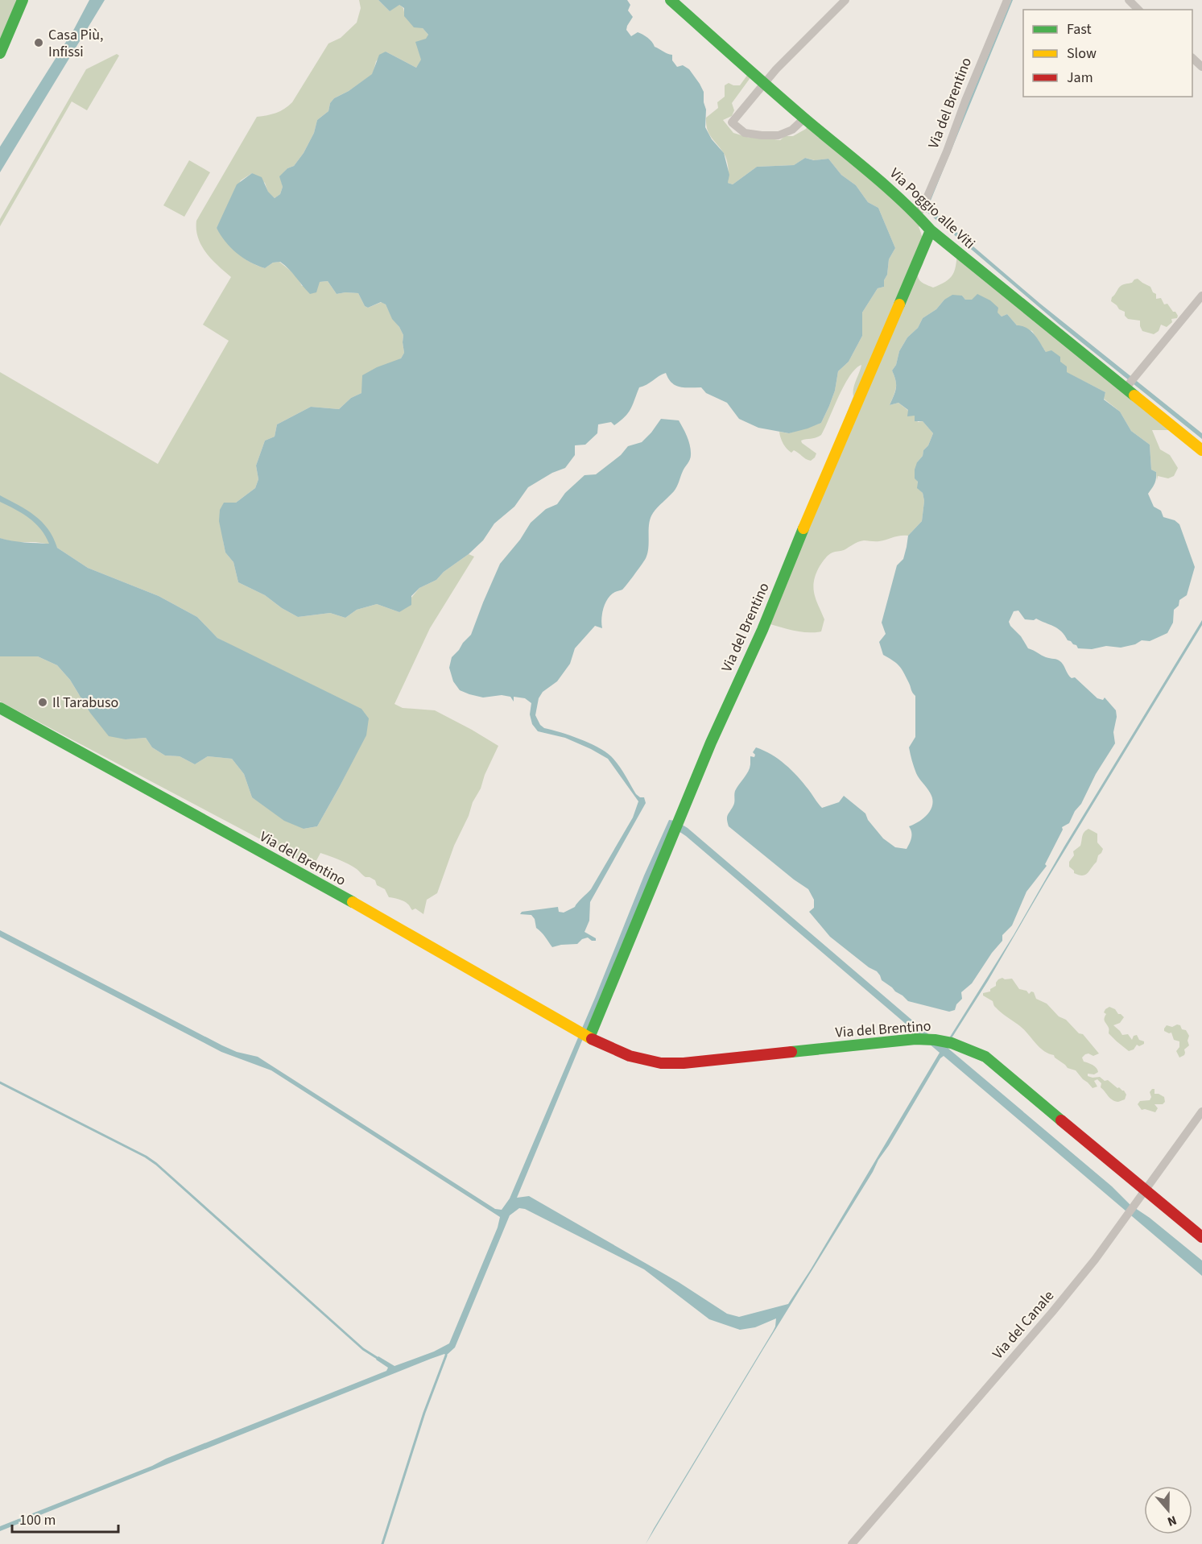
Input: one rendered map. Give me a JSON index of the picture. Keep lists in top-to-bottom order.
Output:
{
  "streets": {
    "street": ["Via del Brentino", "Via Poggio alle Viti", "Via del Canale"]
  },
  "crossings": [
    ["Via del Brentino", "Via Poggio alle Viti"],
    ["Via del Brentino", "Via del Canale"]
  ],
  "places": ["Casa Più, Infissi", "Il Tarabuso"],
  "legend": ["Fast", "Slow", "Jam"],
  "scale_bar": "100 m",
  "north": "bottom"
}
